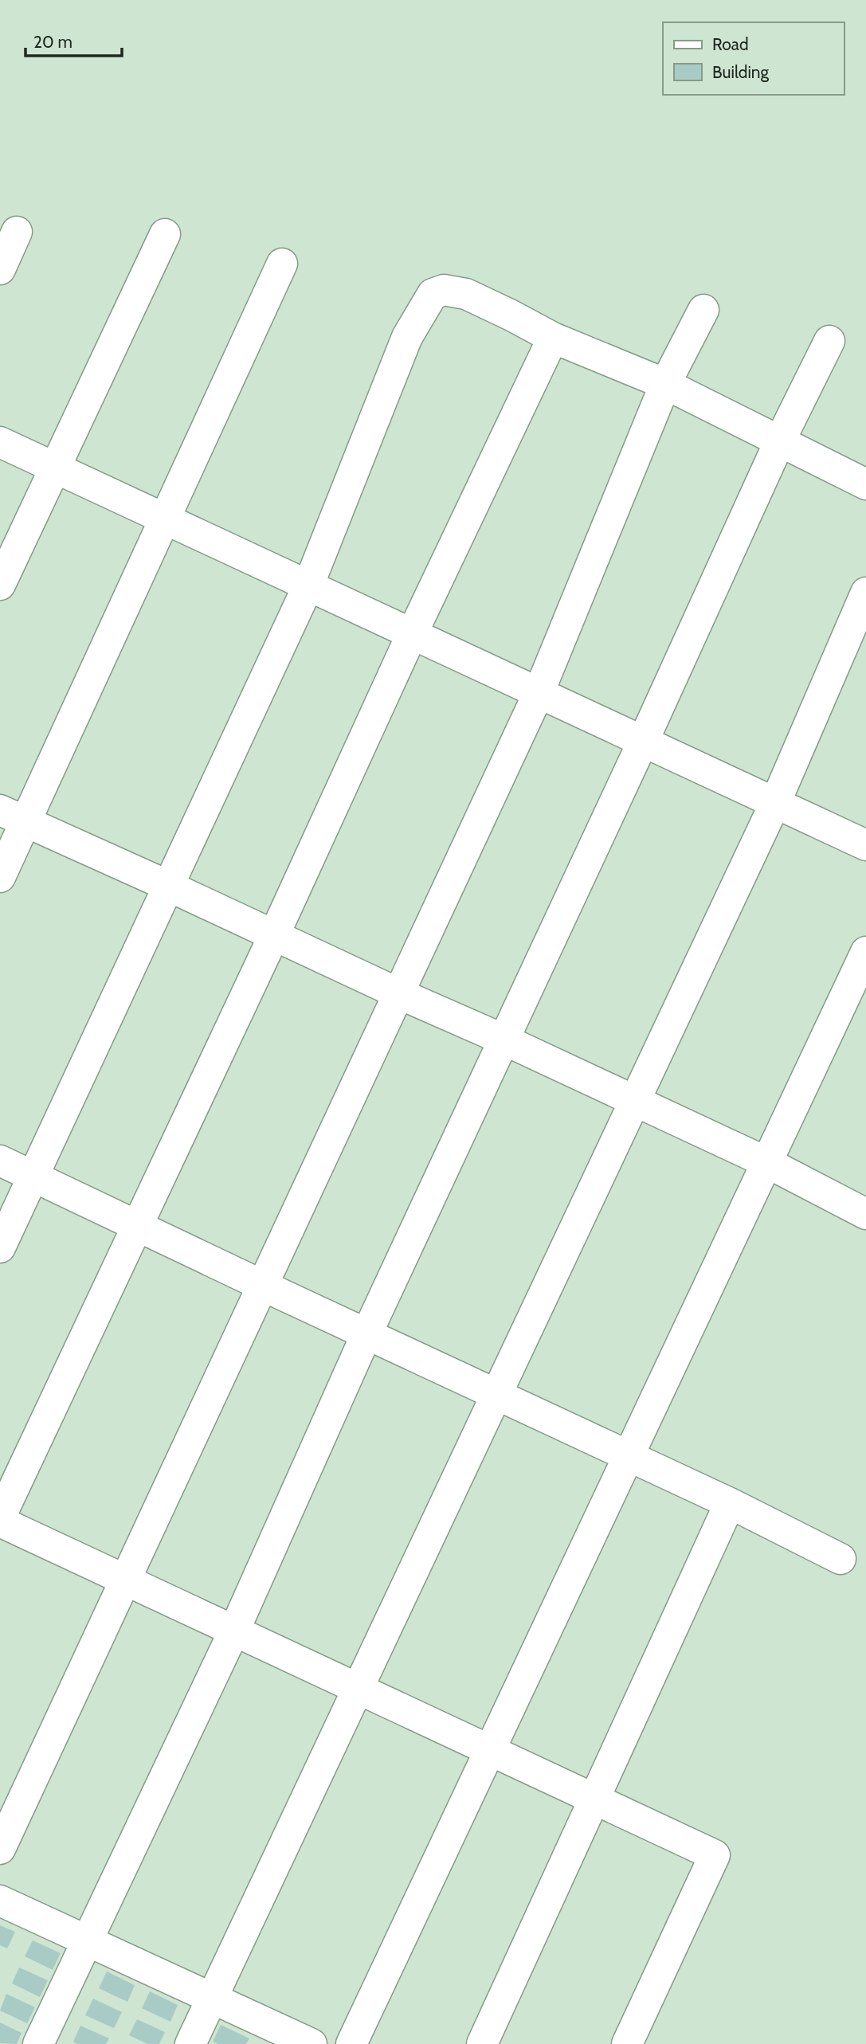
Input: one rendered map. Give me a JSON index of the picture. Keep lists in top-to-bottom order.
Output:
{
  "legend": ["Road", "Building"],
  "scale_bar": "20 m"
}
